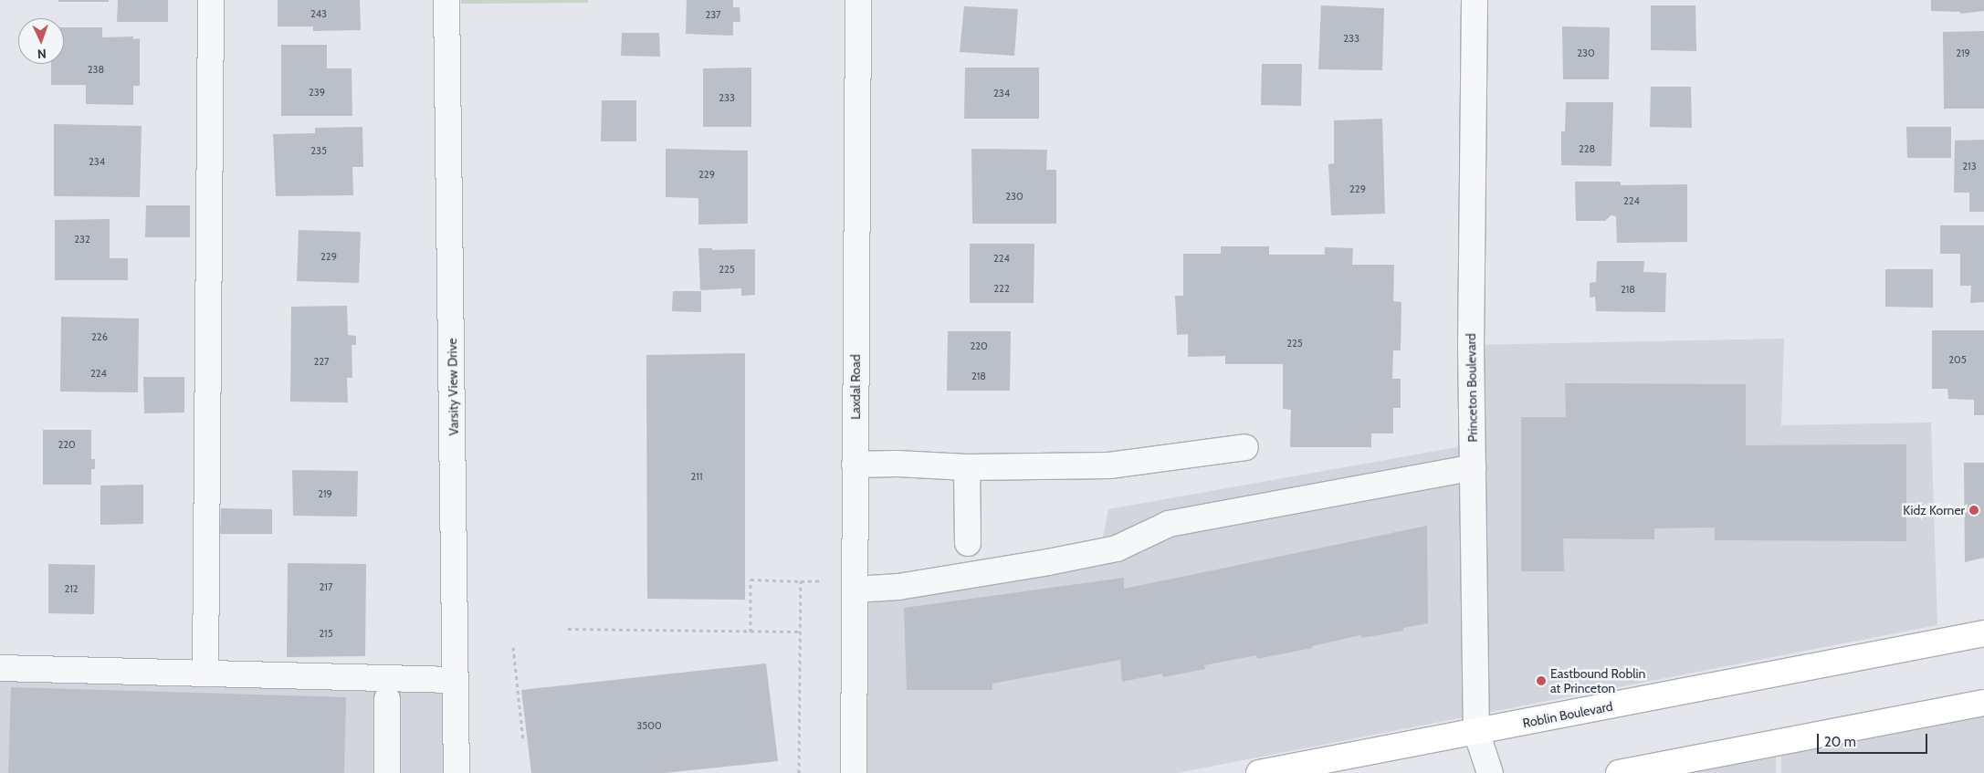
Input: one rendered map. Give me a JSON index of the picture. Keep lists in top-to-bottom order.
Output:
{
  "streets": {
    "main road": ["Roblin Boulevard"],
    "street": ["Varsity View Drive", "Laxdal Road", "Princeton Boulevard"]
  },
  "crossings": [
    ["Princeton Boulevard", "Roblin Boulevard"]
  ],
  "places": ["Kidz Korner", "Eastbound Roblin at Princeton"],
  "house_numbers": [
    "243",
    "237",
    "233",
    "230",
    "219",
    "238",
    "239",
    "234",
    "233",
    "228",
    "235",
    "234",
    "213",
    "229",
    "229",
    "230",
    "224",
    "232",
    "229",
    "224",
    "225",
    "222",
    "218",
    "226",
    "225",
    "220",
    "205",
    "227",
    "224",
    "218",
    "220",
    "211",
    "219",
    "217",
    "212",
    "215",
    "3500"
  ],
  "scale_bar": "20 m",
  "north": "bottom"
}
